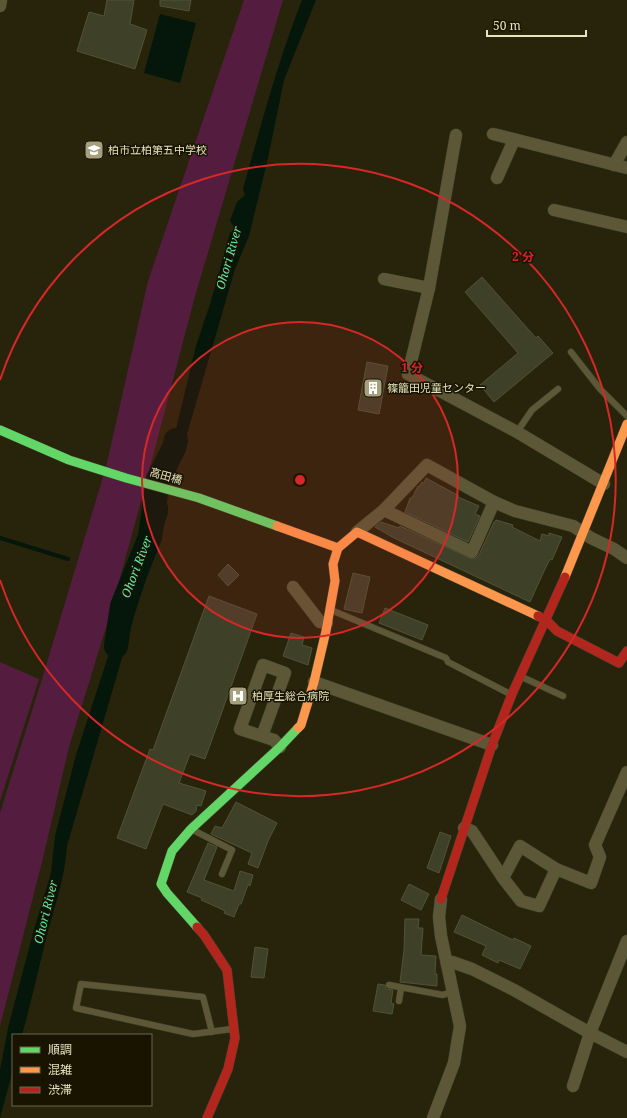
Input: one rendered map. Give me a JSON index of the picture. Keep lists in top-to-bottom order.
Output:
{
  "streets": {
    "street": ["高田橋"]
  },
  "water": ["Ohori River"],
  "places": {
    "school or university": ["柏市立柏第五中学校"],
    "building": ["篠籠田児童センター"],
    "hospital": ["柏厚生総合病院"]
  },
  "legend": ["順調", "混雑", "渋滞"],
  "scale_bar": "50 m",
  "rings": ["2 分", "1 分"]
}
